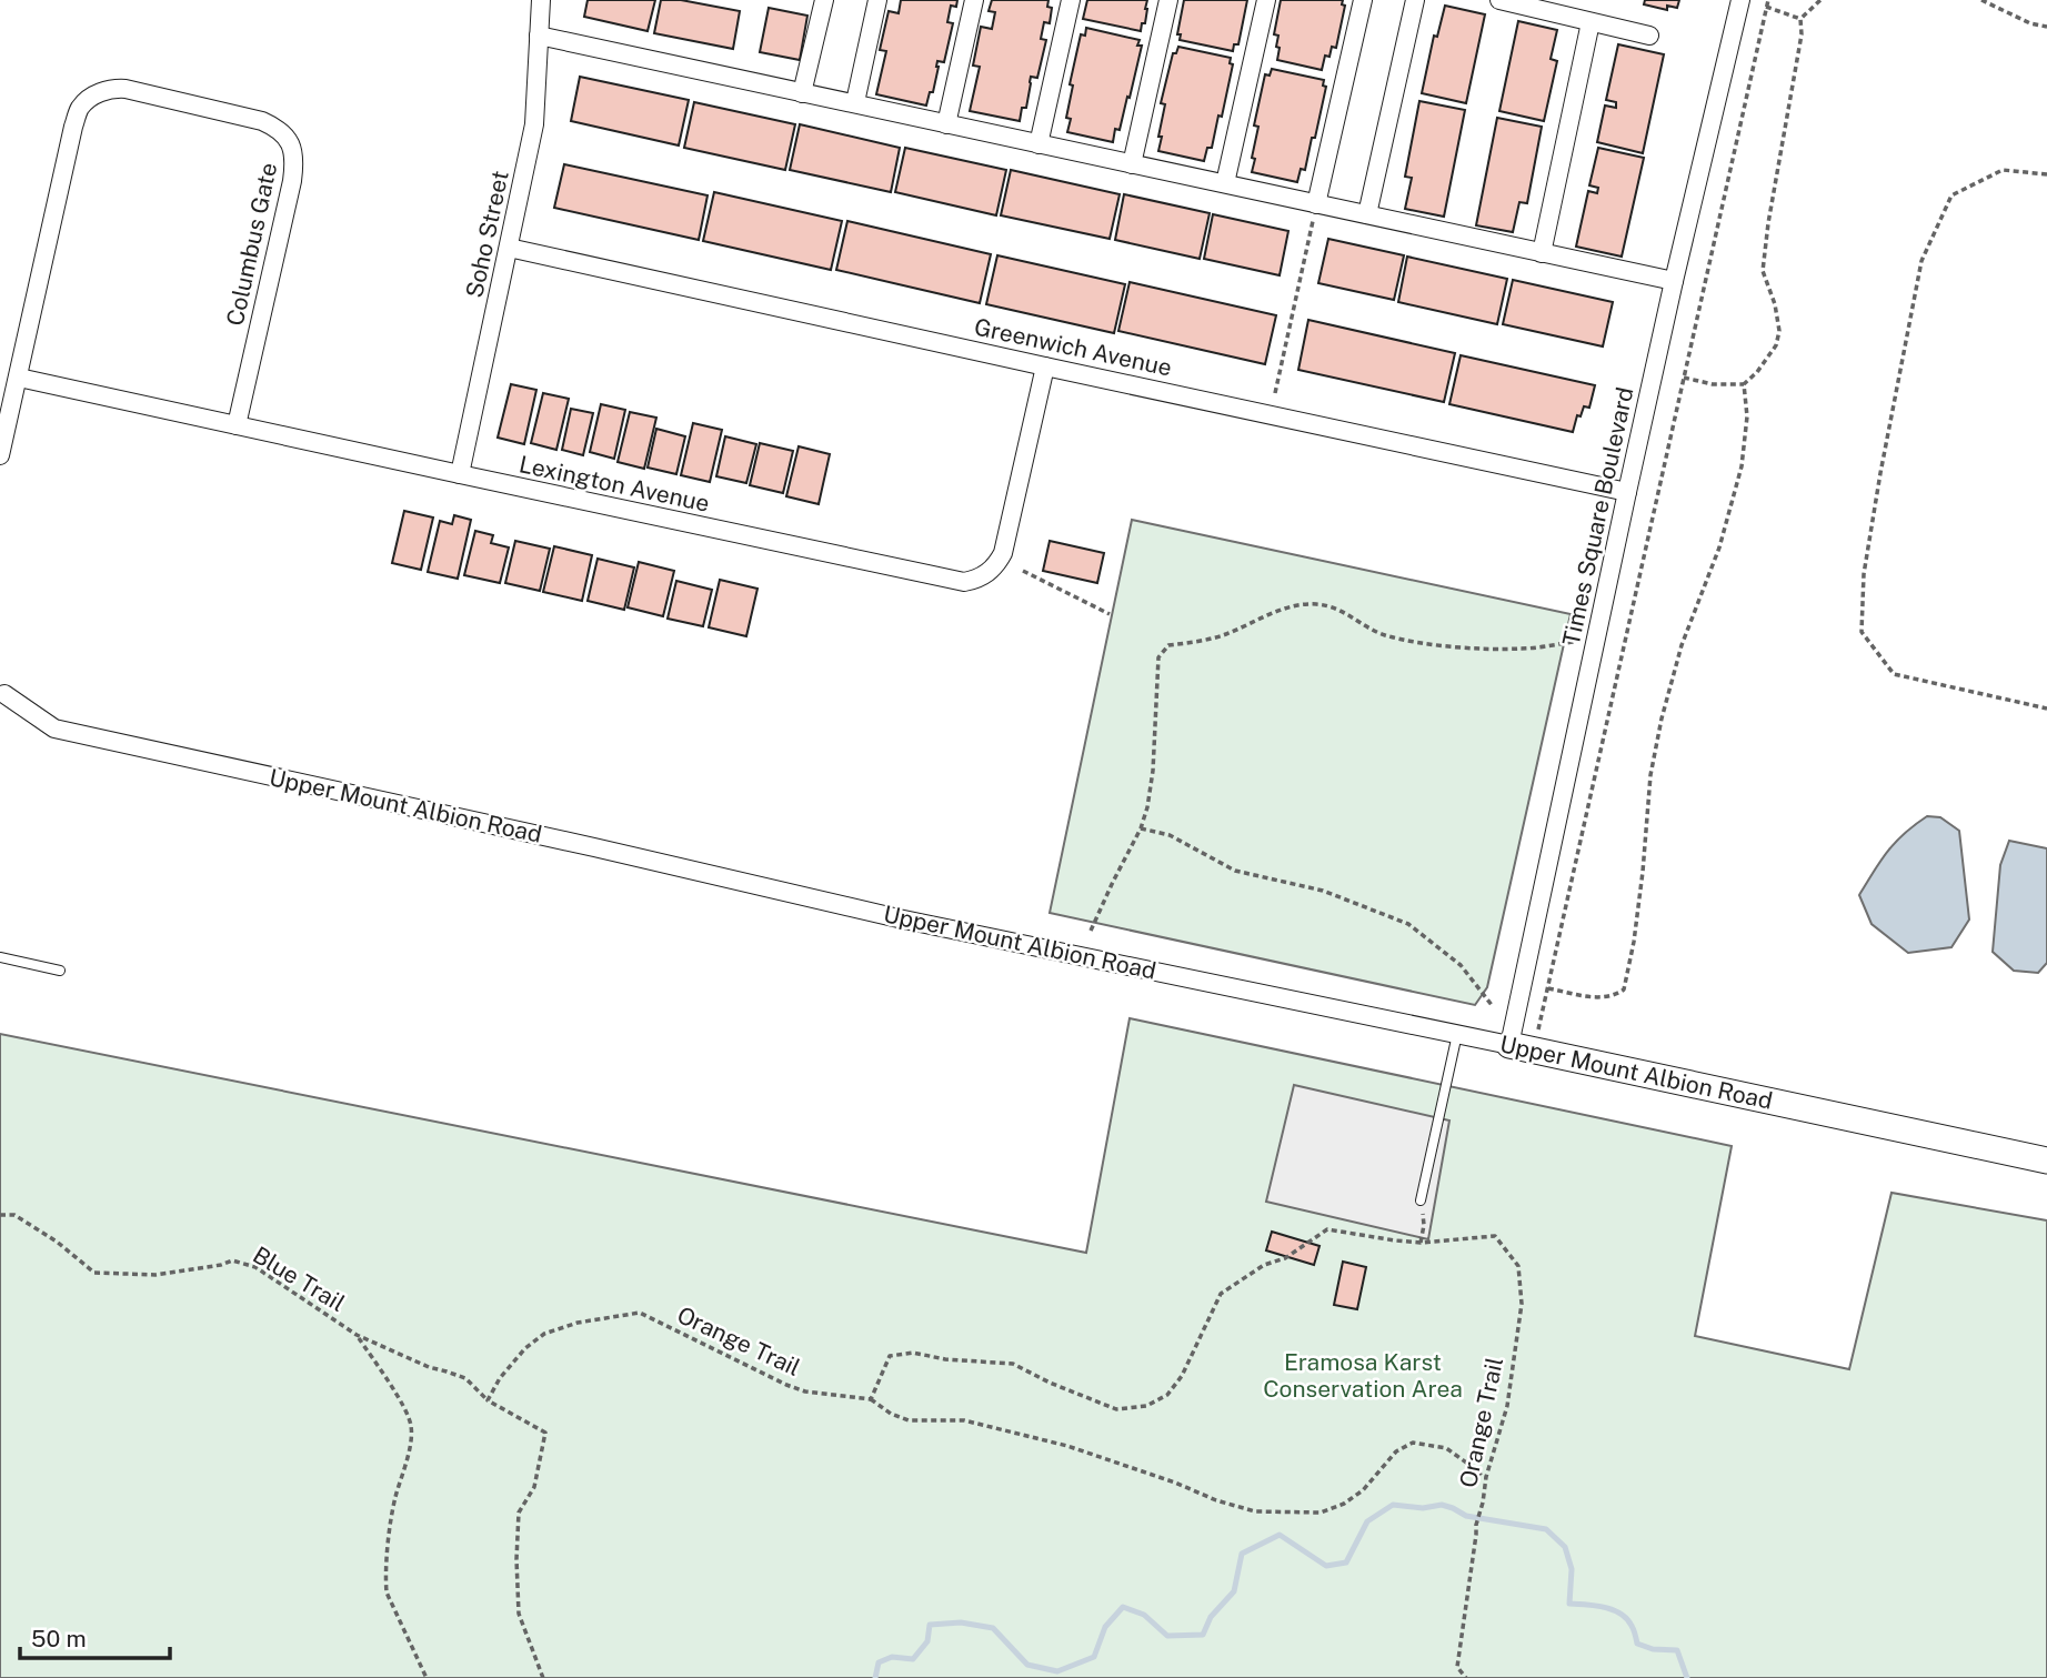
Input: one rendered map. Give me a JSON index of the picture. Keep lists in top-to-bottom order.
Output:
{
  "streets": {
    "street": [
      "Soho Street",
      "Columbus Gate",
      "Greenwich Avenue",
      "Lexington Avenue",
      "Times Square Boulevard",
      "Upper Mount Albion Road"
    ],
    "path": ["Blue Trail", "Orange Trail"]
  },
  "crossings": [
    ["Soho Street", "Greenwich Avenue"],
    ["Soho Street", "Lexington Avenue"],
    ["Columbus Gate", "Lexington Avenue"],
    ["Greenwich Avenue", "Lexington Avenue"],
    ["Greenwich Avenue", "Times Square Boulevard"],
    ["Times Square Boulevard", "Upper Mount Albion Road"],
    ["Blue Trail", "Orange Trail"]
  ],
  "parks": ["Eramosa Karst Conservation Area"],
  "scale_bar": "50 m"
}
